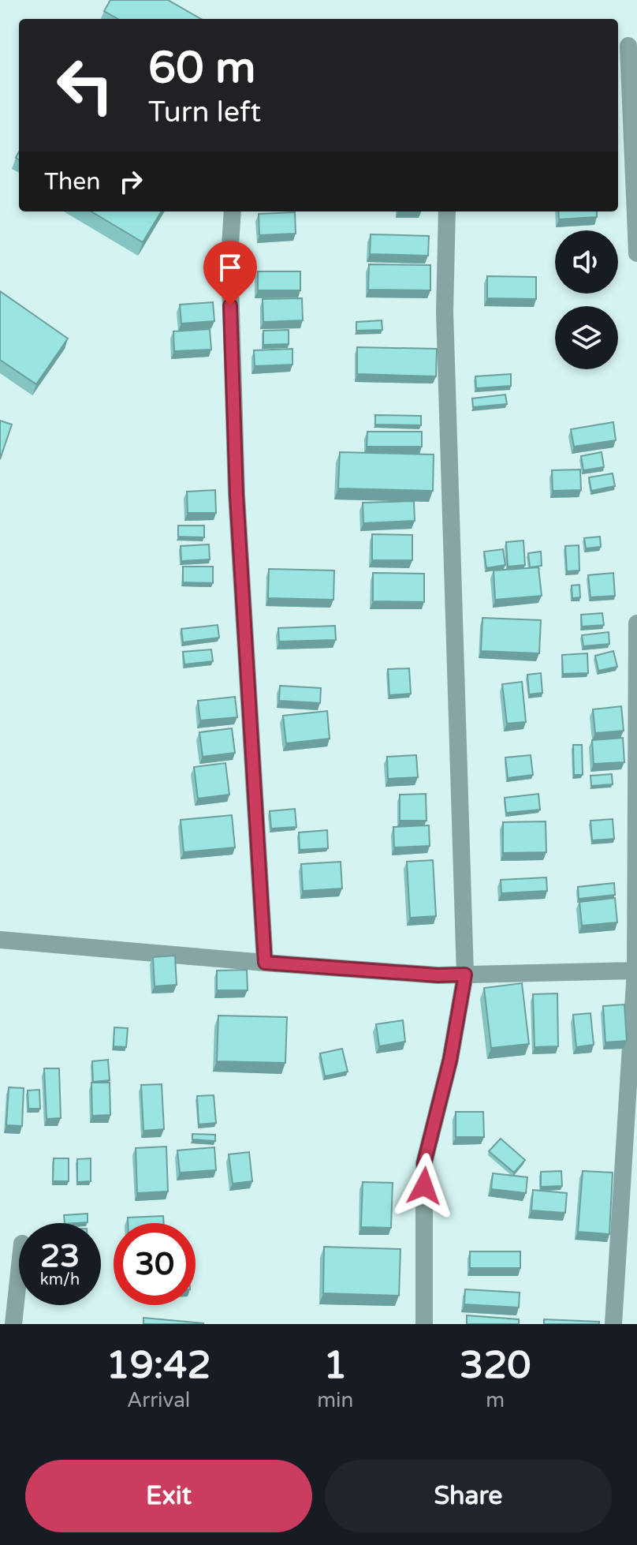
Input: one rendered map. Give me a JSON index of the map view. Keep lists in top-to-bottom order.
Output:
{
  "page": {
    "turn": ["60 m", "Turn left"],
    "then": "Then",
    "speed": "23 km/h",
    "limit": "30",
    "eta": [
      "19:42",
      "Arrival",
      "1",
      "min",
      "320",
      "m"
    ],
    "buttons": ["Exit", "Share"]
  }
}
